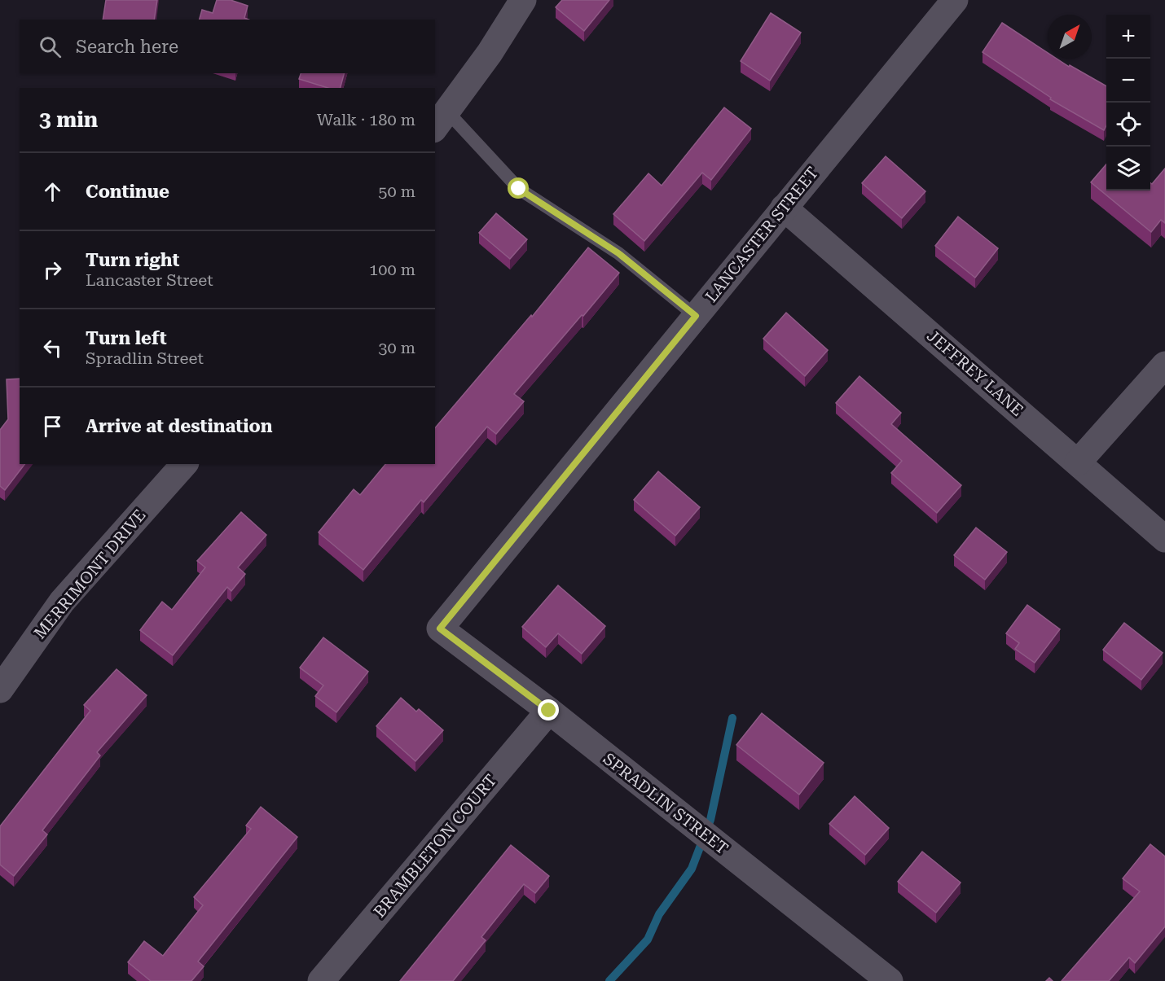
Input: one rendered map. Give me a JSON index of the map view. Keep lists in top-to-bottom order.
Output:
{
  "streets": {
    "street": [
      "LANCASTER STREET",
      "JEFFREY LANE",
      "MERRIMONT DRIVE",
      "SPRADLIN STREET",
      "BRAMBLETON COURT"
    ]
  },
  "crossings": [
    ["LANCASTER STREET", "JEFFREY LANE"],
    ["LANCASTER STREET", "SPRADLIN STREET"],
    ["SPRADLIN STREET", "BRAMBLETON COURT"]
  ],
  "north": "top right",
  "page": {
    "map_buttons": ["+", "−"],
    "search": "Search here",
    "heading": ["3 min", "Walk · 180 m"],
    "list": [
      ["Continue", "50 m"],
      ["Turn right", "Lancaster Street", "100 m"],
      ["Turn left", "Spradlin Street", "30 m"],
      "Arrive at destination"
    ]
  }
}
